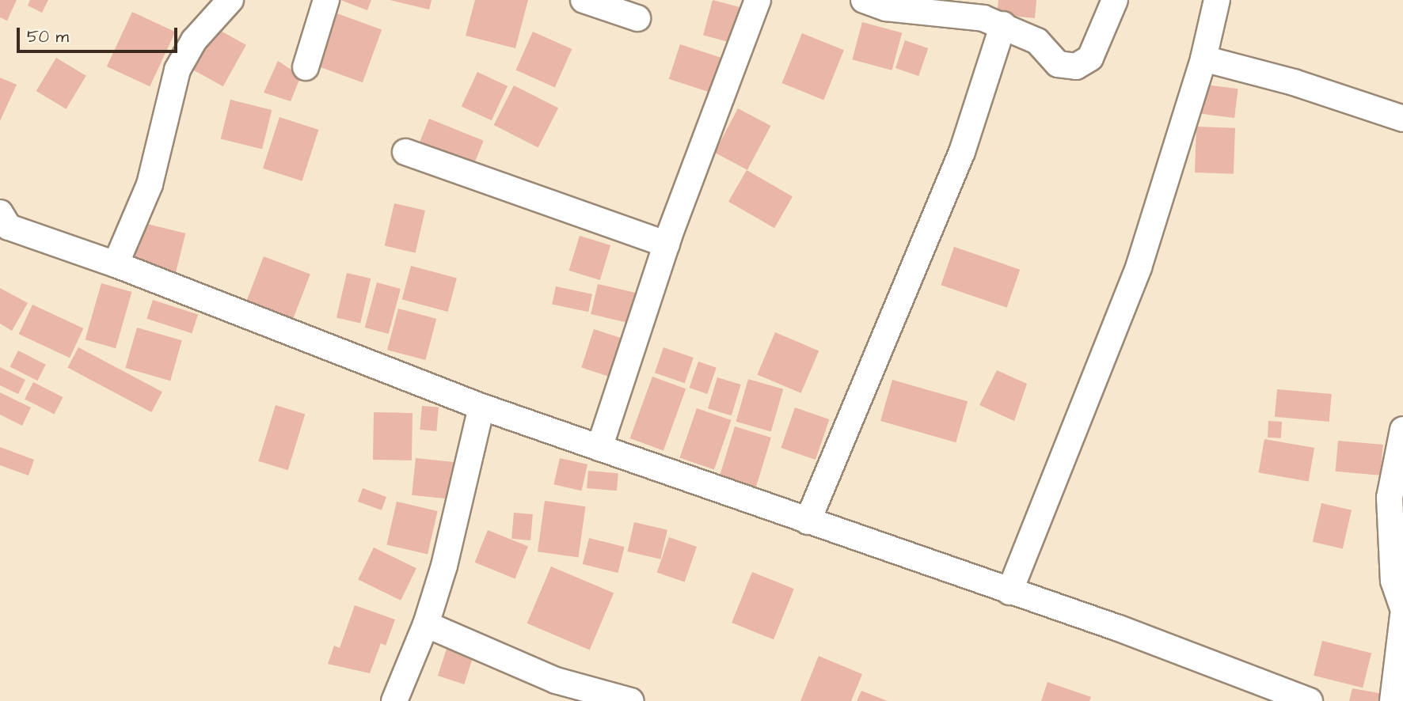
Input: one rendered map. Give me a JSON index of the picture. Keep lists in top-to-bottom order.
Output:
{
  "scale_bar": "50 m"
}
